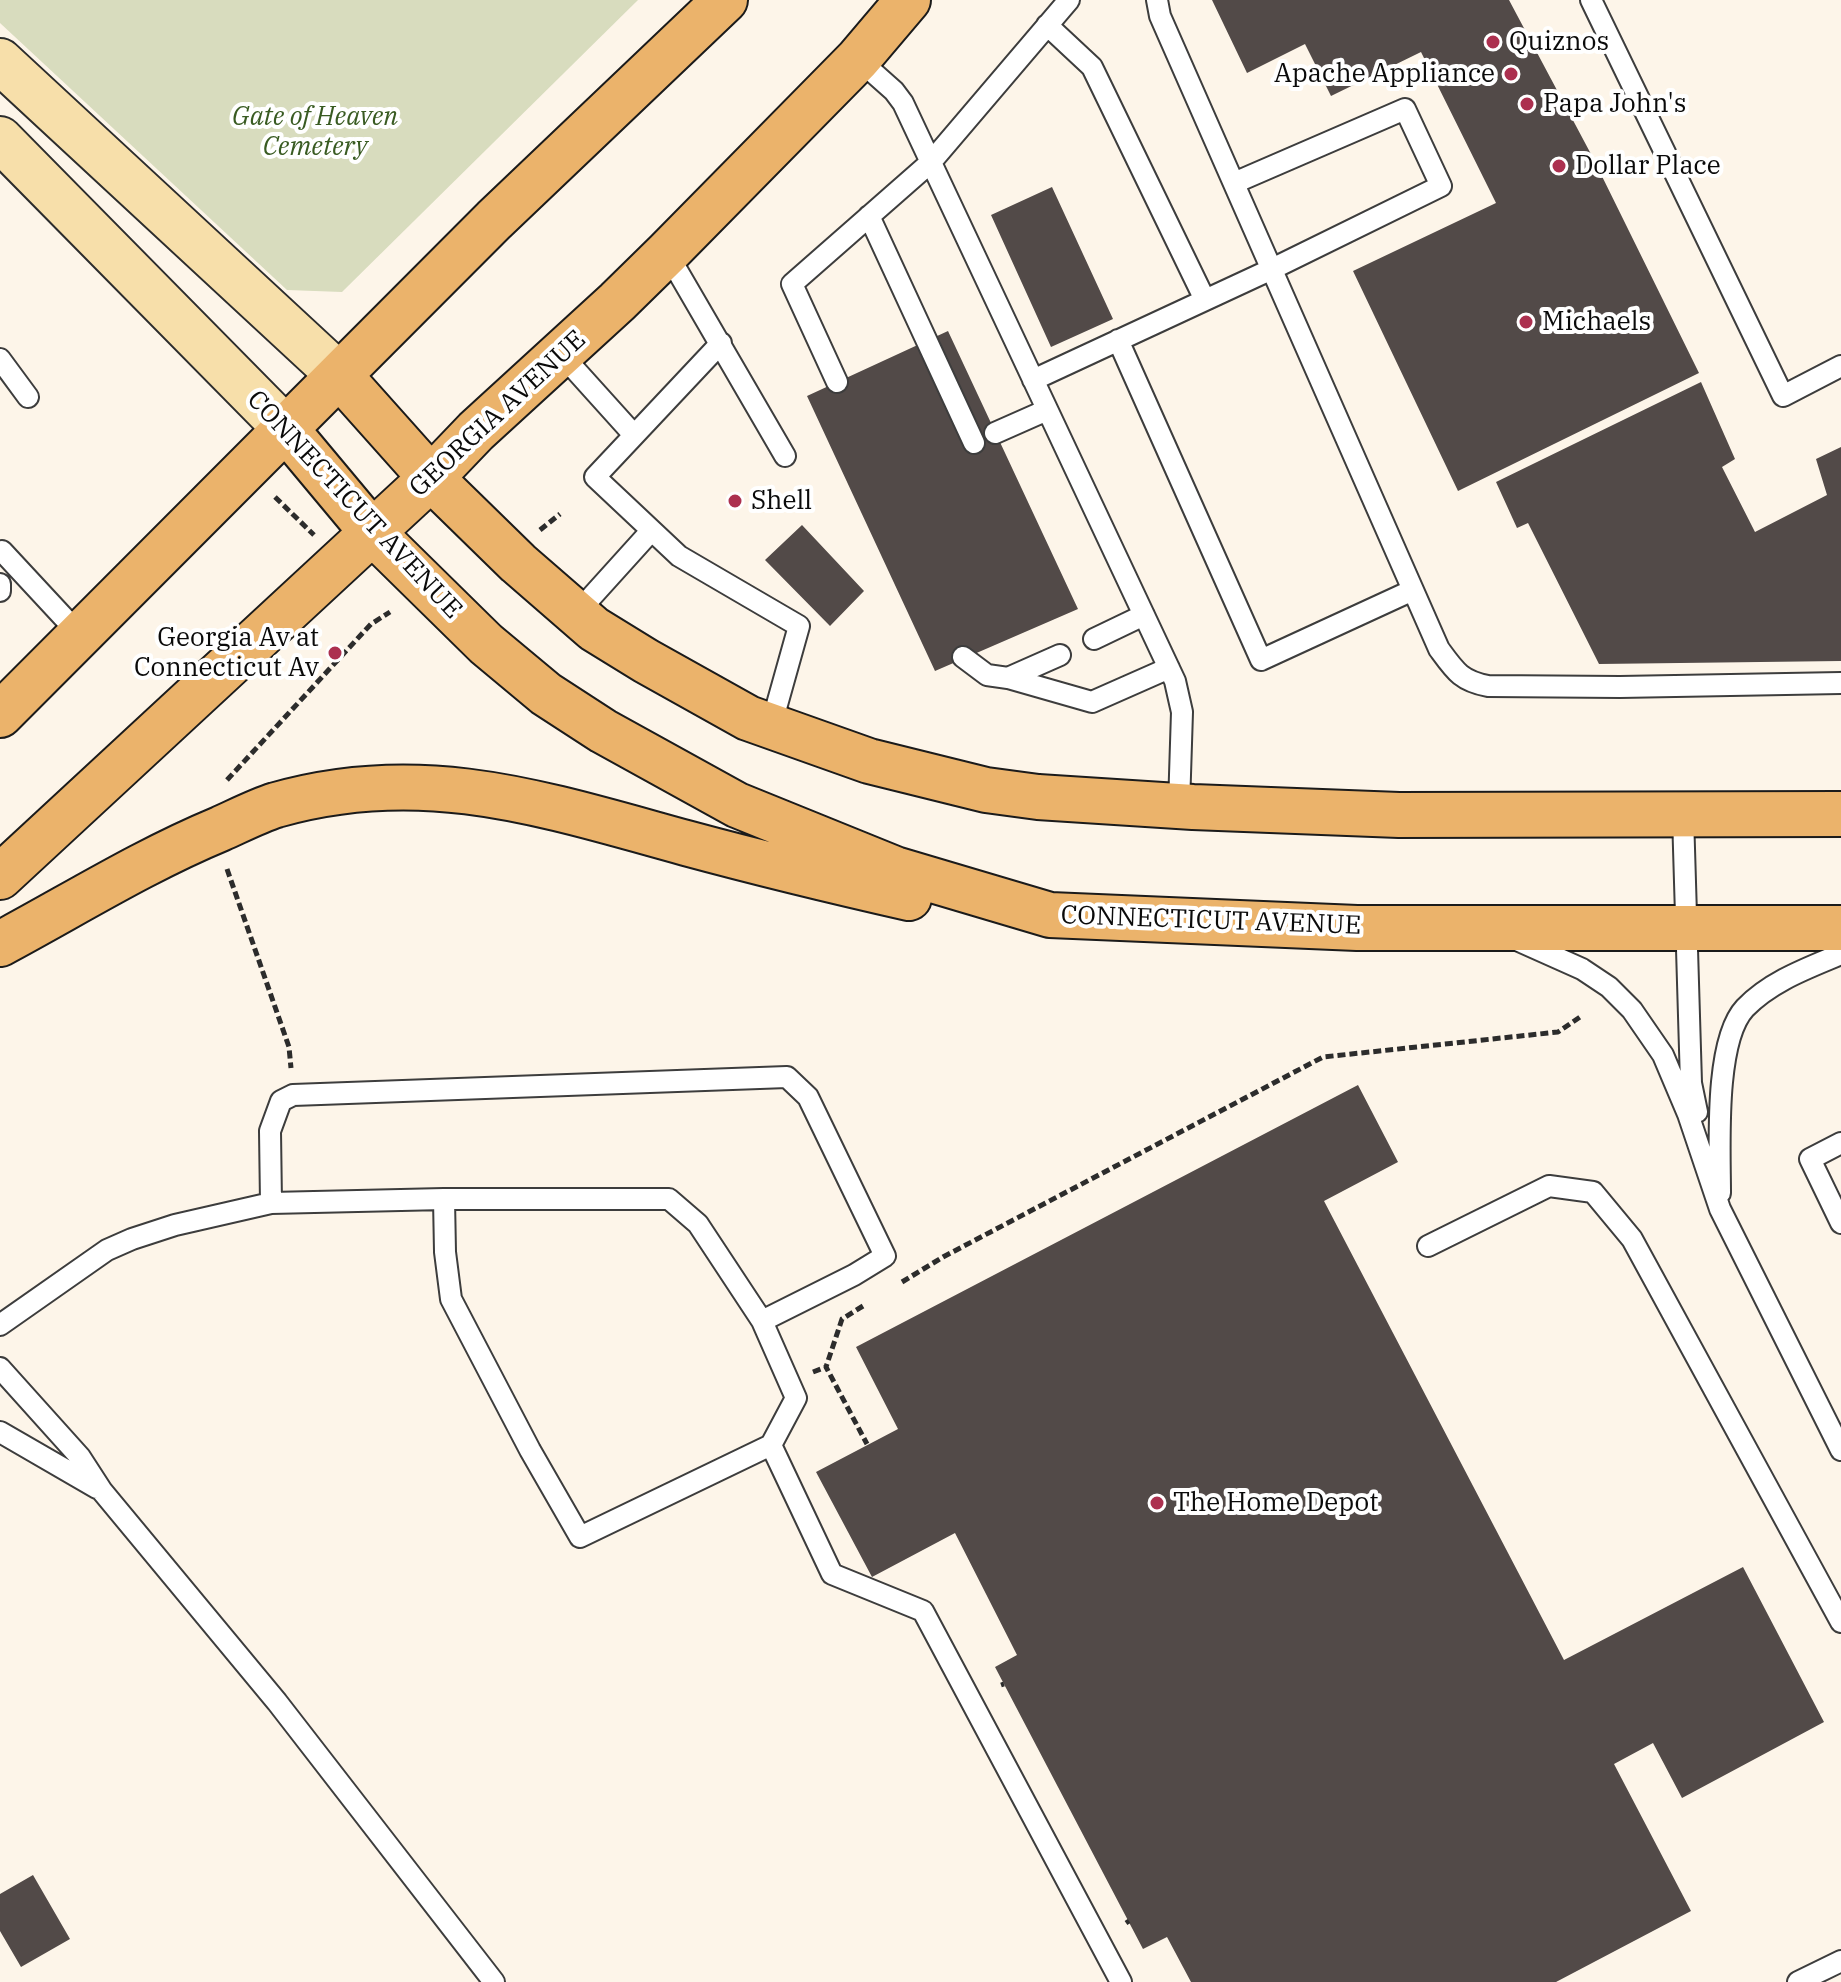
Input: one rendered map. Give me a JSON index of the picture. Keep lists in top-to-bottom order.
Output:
{
  "streets": {
    "main road": ["GEORGIA AVENUE", "CONNECTICUT AVENUE"]
  },
  "crossings": [
    ["GEORGIA AVENUE", "CONNECTICUT AVENUE"]
  ],
  "parks": ["Gate of Heaven Cemetery"],
  "places": [
    "Quiznos",
    "Apache Appliance",
    "Papa John's",
    "Dollar Place",
    "Michaels",
    "Shell",
    "Georgia Av at Connecticut Av",
    "The Home Depot"
  ]
}
